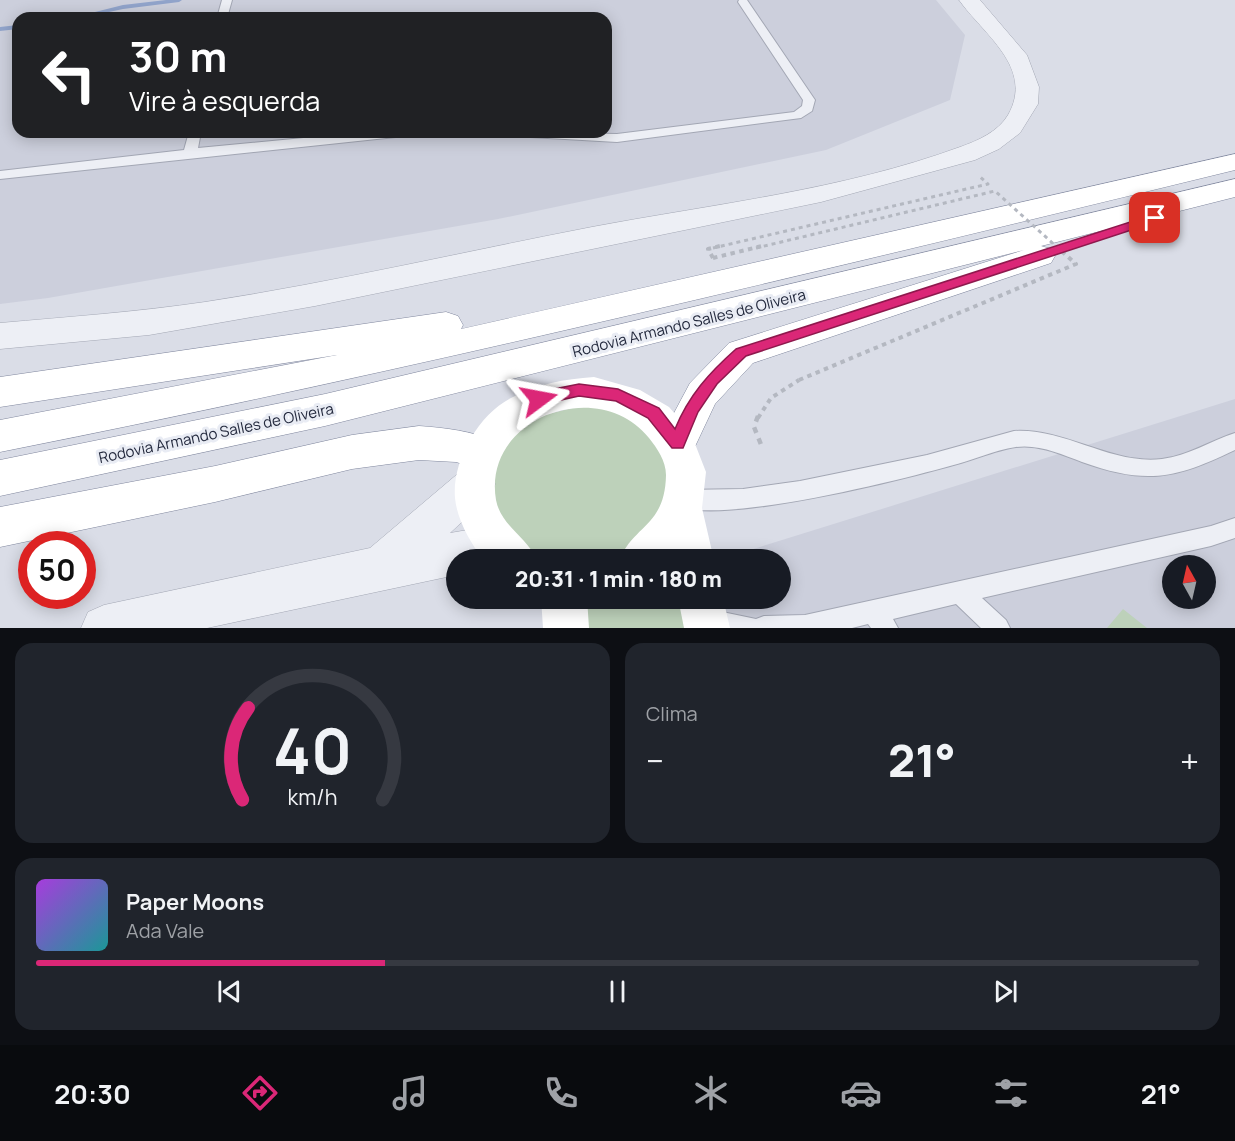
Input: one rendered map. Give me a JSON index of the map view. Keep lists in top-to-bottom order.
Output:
{
  "streets": {
    "main road": ["Rodovia Armando Salles de Oliveira"]
  },
  "north": "top",
  "page": {
    "turn": ["30 m", "Vire à esquerda"],
    "limit": "50",
    "trip": "20:31 · 1 min · 180 m",
    "tile": "Clima",
    "heat": ["−", "21°", "+"],
    "song": ["Paper Moons", "Ada Vale"],
    "tabs": ["20:30", "21°"],
    "gauge": ["40", "km/h"]
  }
}
